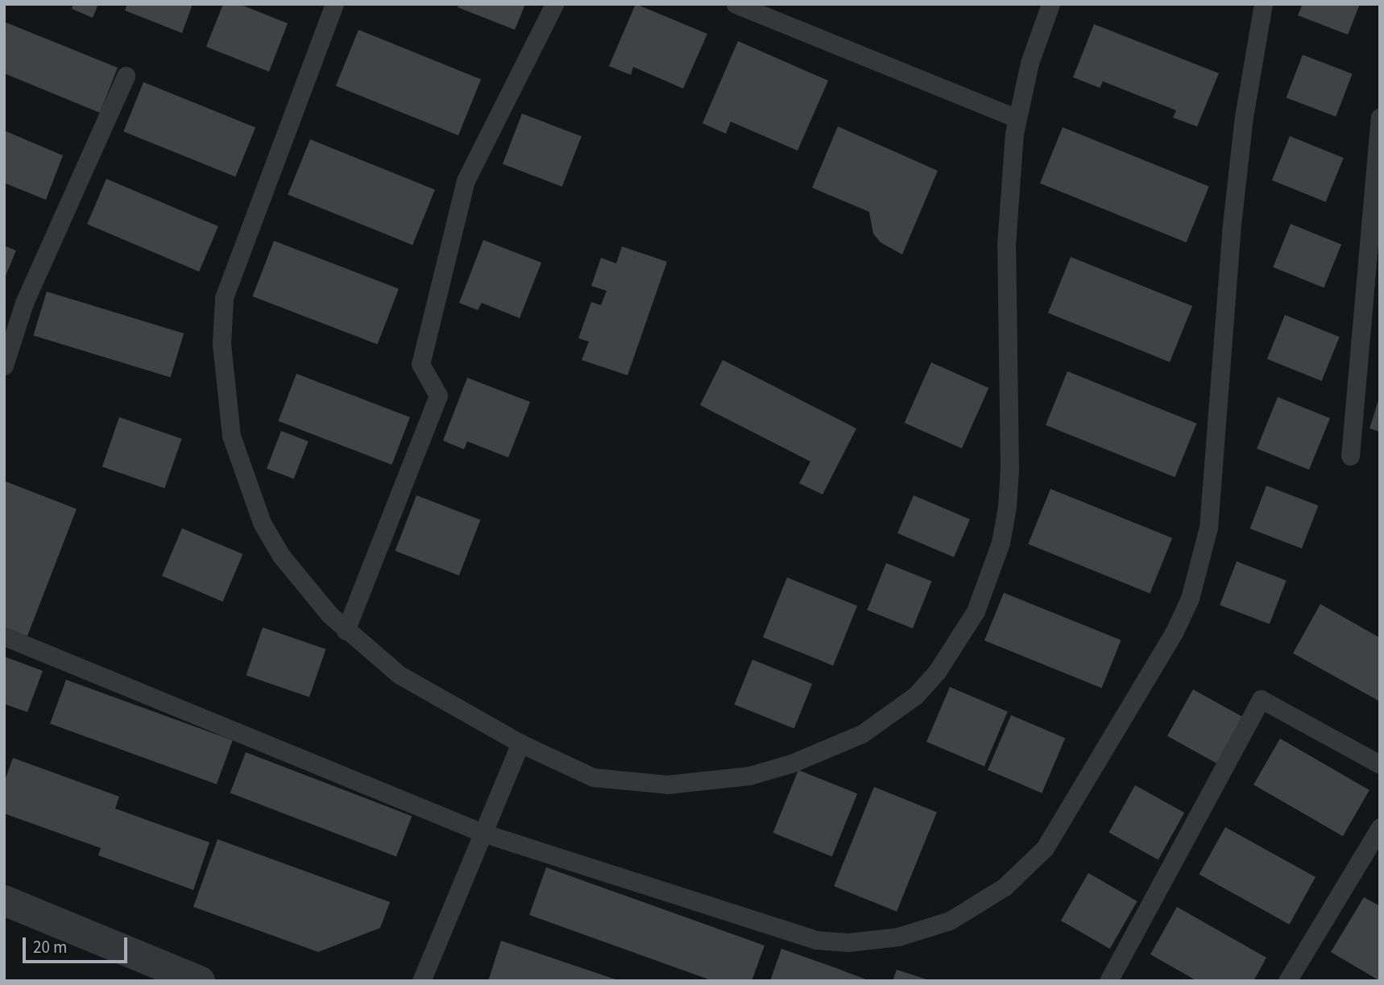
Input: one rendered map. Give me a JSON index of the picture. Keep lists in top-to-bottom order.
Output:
{
  "scale_bar": "20 m"
}
